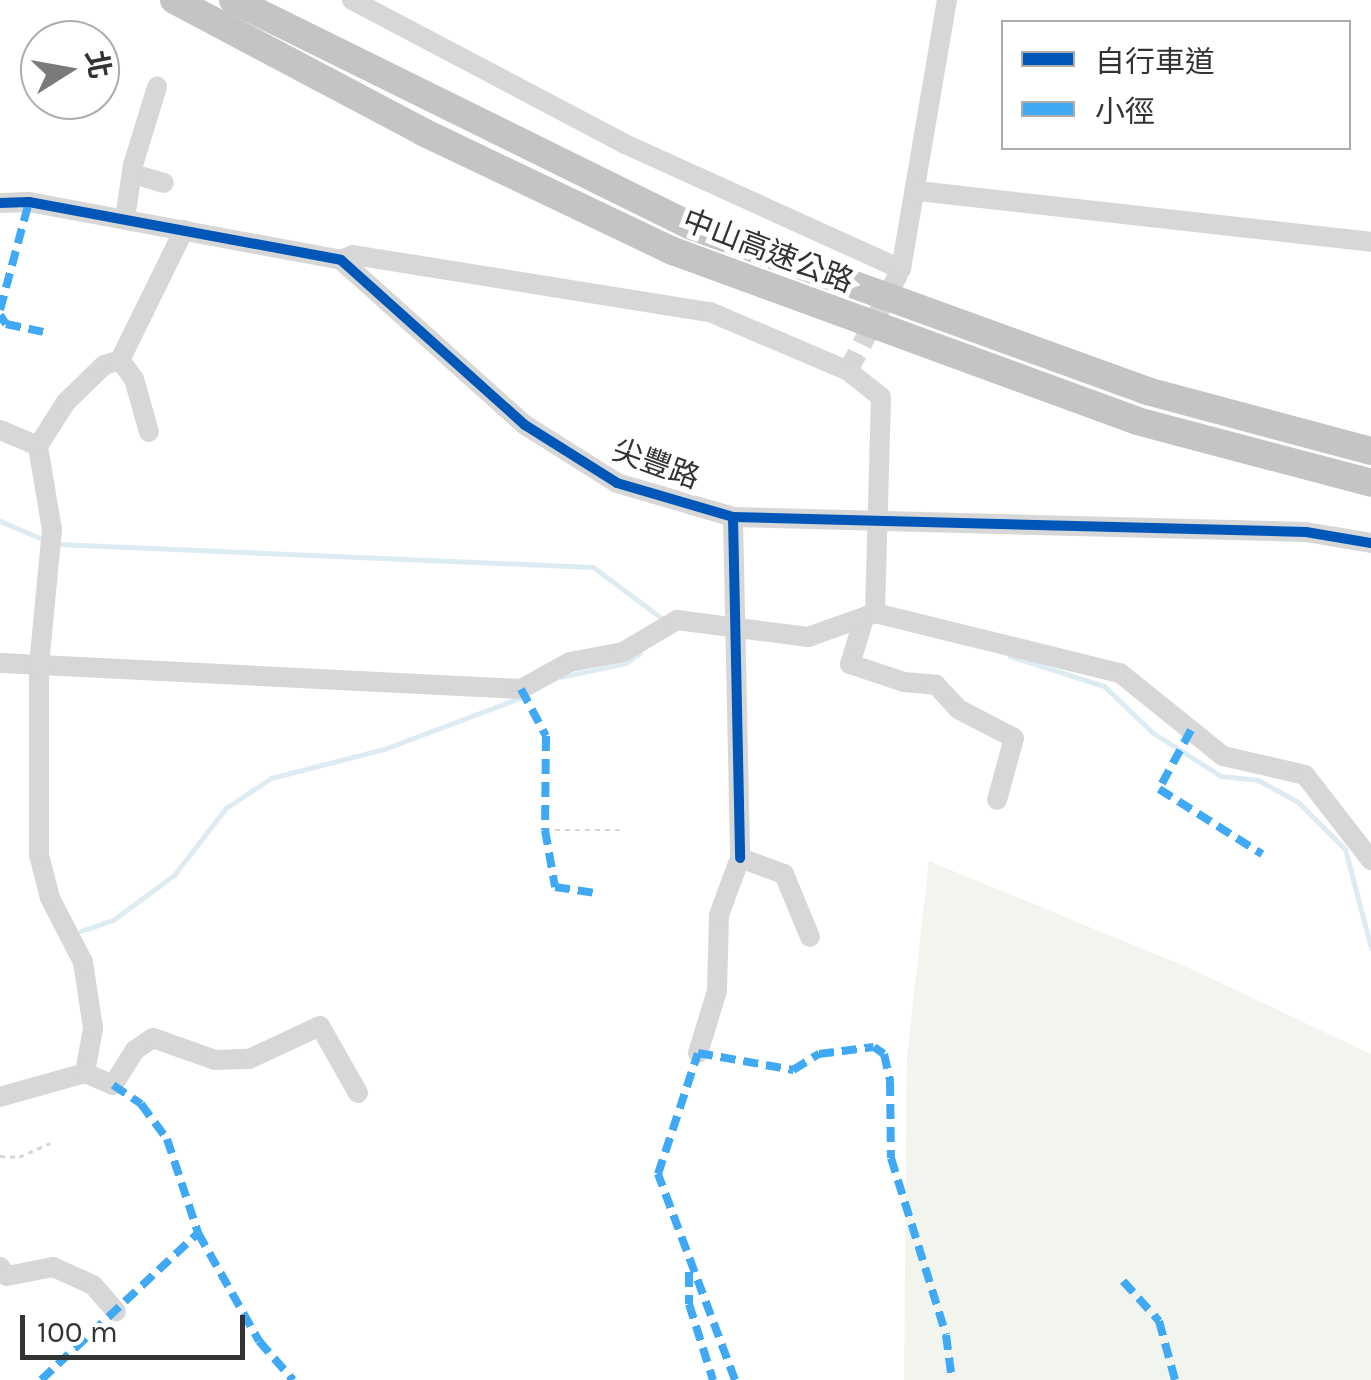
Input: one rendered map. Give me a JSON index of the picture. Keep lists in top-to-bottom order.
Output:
{
  "streets": {
    "highway": ["中山高速公路"],
    "street": ["尖豐路"]
  },
  "legend": ["自行車道", "小徑"],
  "scale_bar": "100 m",
  "north": "right"
}
